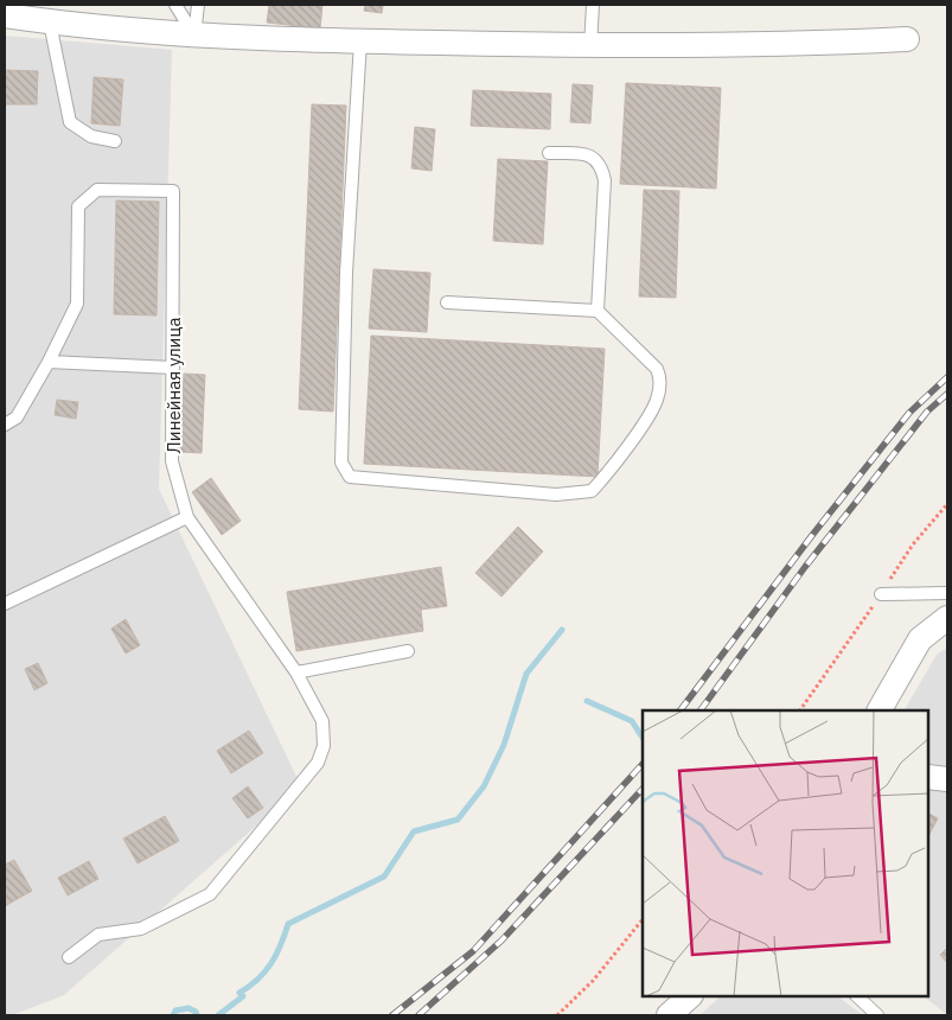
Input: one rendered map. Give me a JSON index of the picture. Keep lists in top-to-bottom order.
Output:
{
  "streets": {
    "lane": ["Линейная улица"]
  }
}
